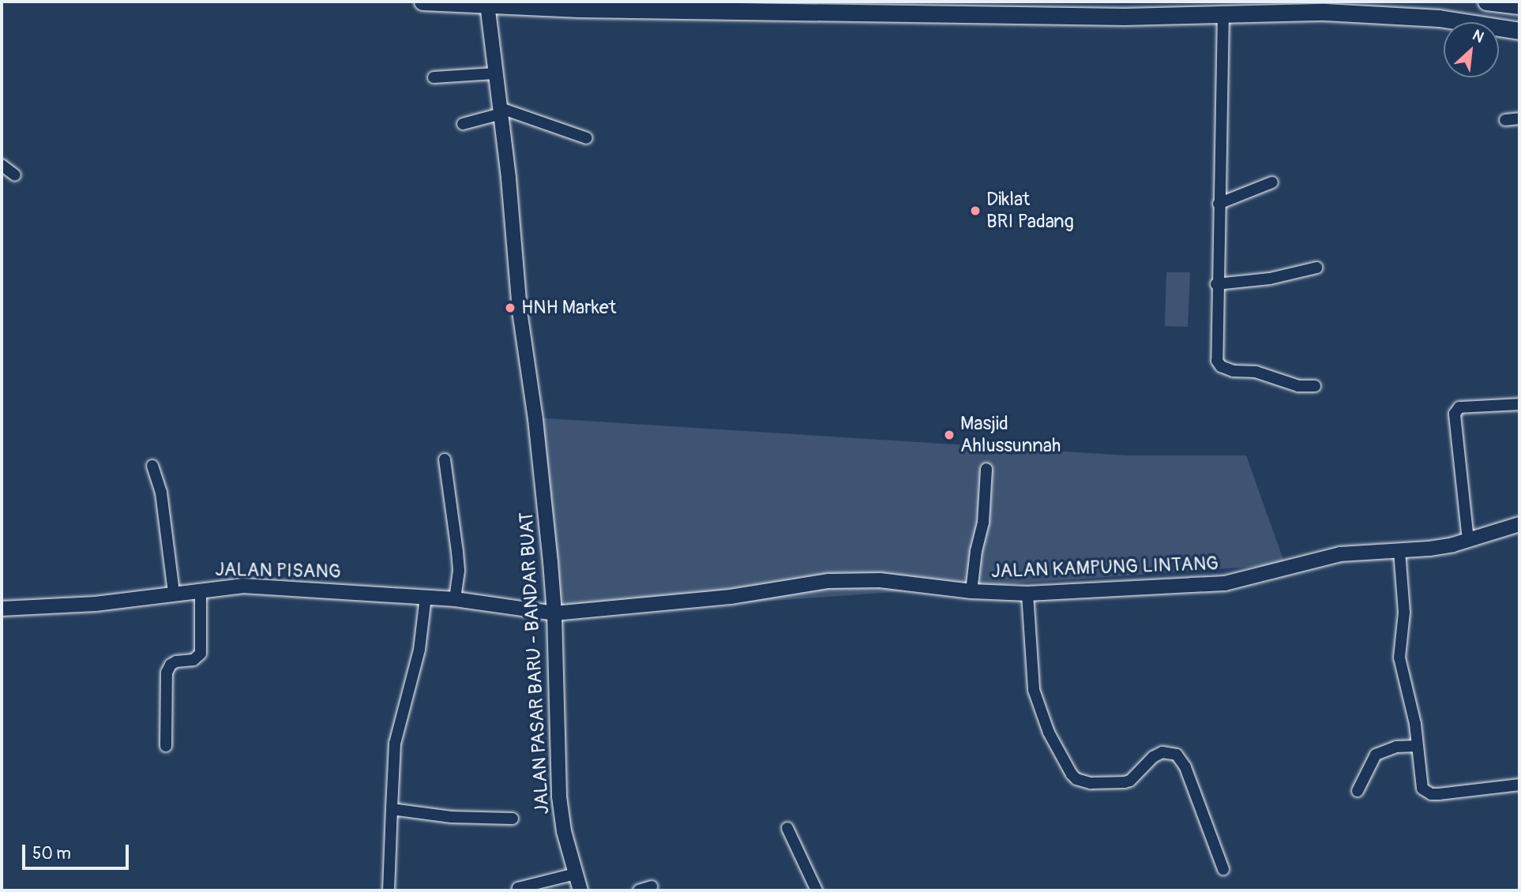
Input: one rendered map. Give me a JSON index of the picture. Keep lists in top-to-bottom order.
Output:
{
  "streets": {
    "street": ["JALAN KAMPUNG LINTANG", "JALAN PISANG", "JALAN PASAR BARU - BANDAR BUAT"]
  },
  "crossings": [
    ["JALAN KAMPUNG LINTANG", "JALAN PISANG"],
    ["JALAN KAMPUNG LINTANG", "JALAN PASAR BARU - BANDAR BUAT"],
    ["JALAN PISANG", "JALAN PASAR BARU - BANDAR BUAT"]
  ],
  "places": ["Diklat BRI Padang", "HNH Market", "Masjid Ahlussunnah"],
  "scale_bar": "50 m",
  "north": "top right"
}
